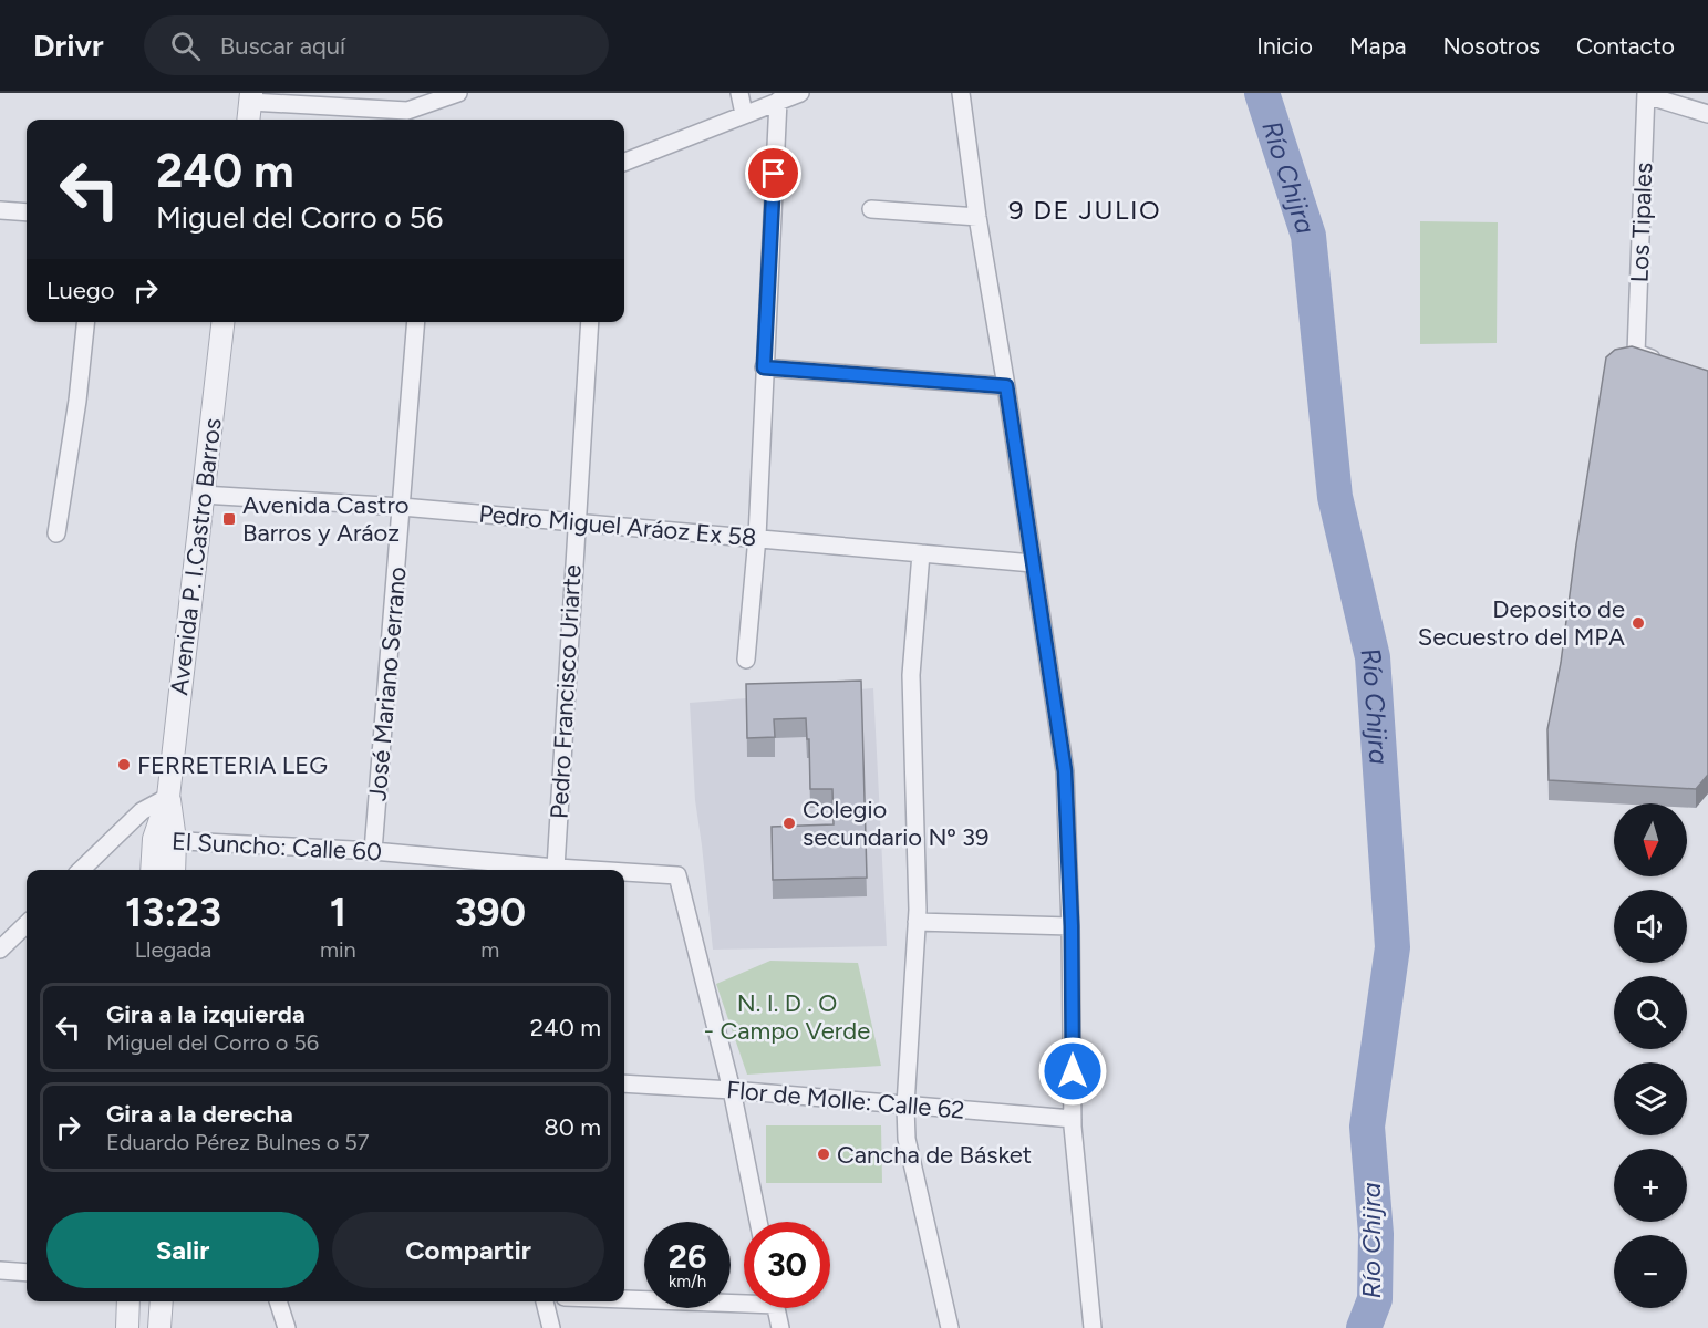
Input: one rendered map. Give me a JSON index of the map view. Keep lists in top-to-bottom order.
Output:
{
  "streets": {
    "street": [
      "Los Tipales",
      "Pedro Miguel Aráoz Ex 58",
      "Avenida P. I.Castro Barros",
      "José Mariano Serrano",
      "Pedro Francisco Uriarte",
      "El Suncho: Calle 60",
      "Flor de Molle: Calle 62"
    ]
  },
  "crossings": [
    ["Pedro Miguel Aráoz Ex 58", "Avenida P. I.Castro Barros"],
    ["Pedro Miguel Aráoz Ex 58", "José Mariano Serrano"],
    ["Pedro Miguel Aráoz Ex 58", "Pedro Francisco Uriarte"],
    ["Avenida P. I.Castro Barros", "El Suncho: Calle 60"],
    ["José Mariano Serrano", "El Suncho: Calle 60"],
    ["Pedro Francisco Uriarte", "El Suncho: Calle 60"],
    ["El Suncho: Calle 60", "Flor de Molle: Calle 62"]
  ],
  "districts": ["9 DE JULIO"],
  "water": ["Río Chijra"],
  "parks": ["N. I. D . O - Campo Verde"],
  "places": {
    "transit": ["Avenida Castro Barros y Aráoz"],
    "other": [
      "Deposito de Secuestro del MPA",
      "FERRETERIA LEG",
      "Colegio secundario Nº 39",
      "Cancha de Básket"
    ]
  },
  "north": "bottom",
  "page": {
    "header": "Drivr",
    "search": "Buscar aquí",
    "nav": [
      "Inicio",
      "Mapa",
      "Nosotros",
      "Contacto"
    ],
    "turn": ["240 m", "Miguel del Corro o 56"],
    "then": "Luego",
    "map_buttons": ["+", "−"],
    "eta": [
      "13:23",
      "Llegada",
      "1",
      "min",
      "390",
      "m"
    ],
    "list": [
      {
        "name": "Gira a la izquierda",
        "note": "Miguel del Corro o 56",
        "value": "240 m"
      },
      {
        "name": "Gira a la derecha",
        "note": "Eduardo Pérez Bulnes o 57",
        "value": "80 m"
      }
    ],
    "buttons": ["Salir", "Compartir"],
    "speed": "26 km/h",
    "limit": "30"
  }
}
